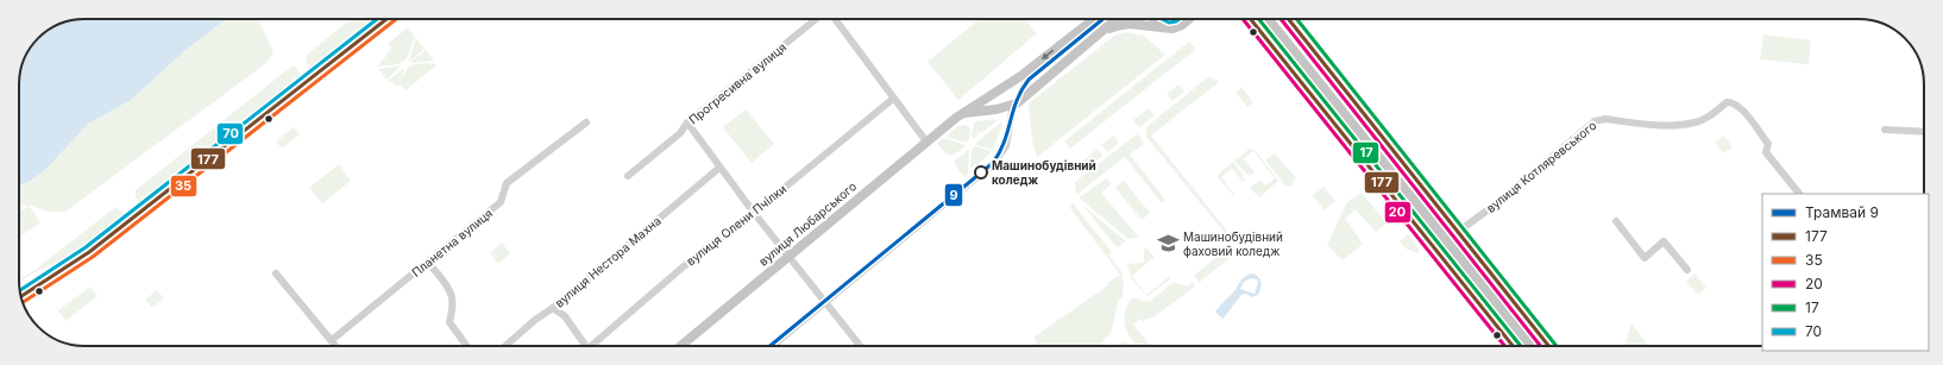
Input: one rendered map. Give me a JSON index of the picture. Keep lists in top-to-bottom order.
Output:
{
  "streets": {
    "main road": ["вулиця Любарського"],
    "street": [
      "Прогресивна вулиця",
      "вулиця Котляревського",
      "вулиця Олени Пчілки",
      "Планетна вулиця",
      "вулиця Нестора Махна"
    ]
  },
  "places": {
    "other": ["Машинобудівний коледж"],
    "school or university": ["Машинобудівний фаховий коледж"]
  },
  "lines": [
    "tram line 9",
    "transit line 177",
    "transit line 35",
    "transit line 20",
    "transit line 17",
    "transit line 70"
  ],
  "legend": [
    "Трамвай 9",
    "177",
    "35",
    "20",
    "17",
    "70"
  ]
}
